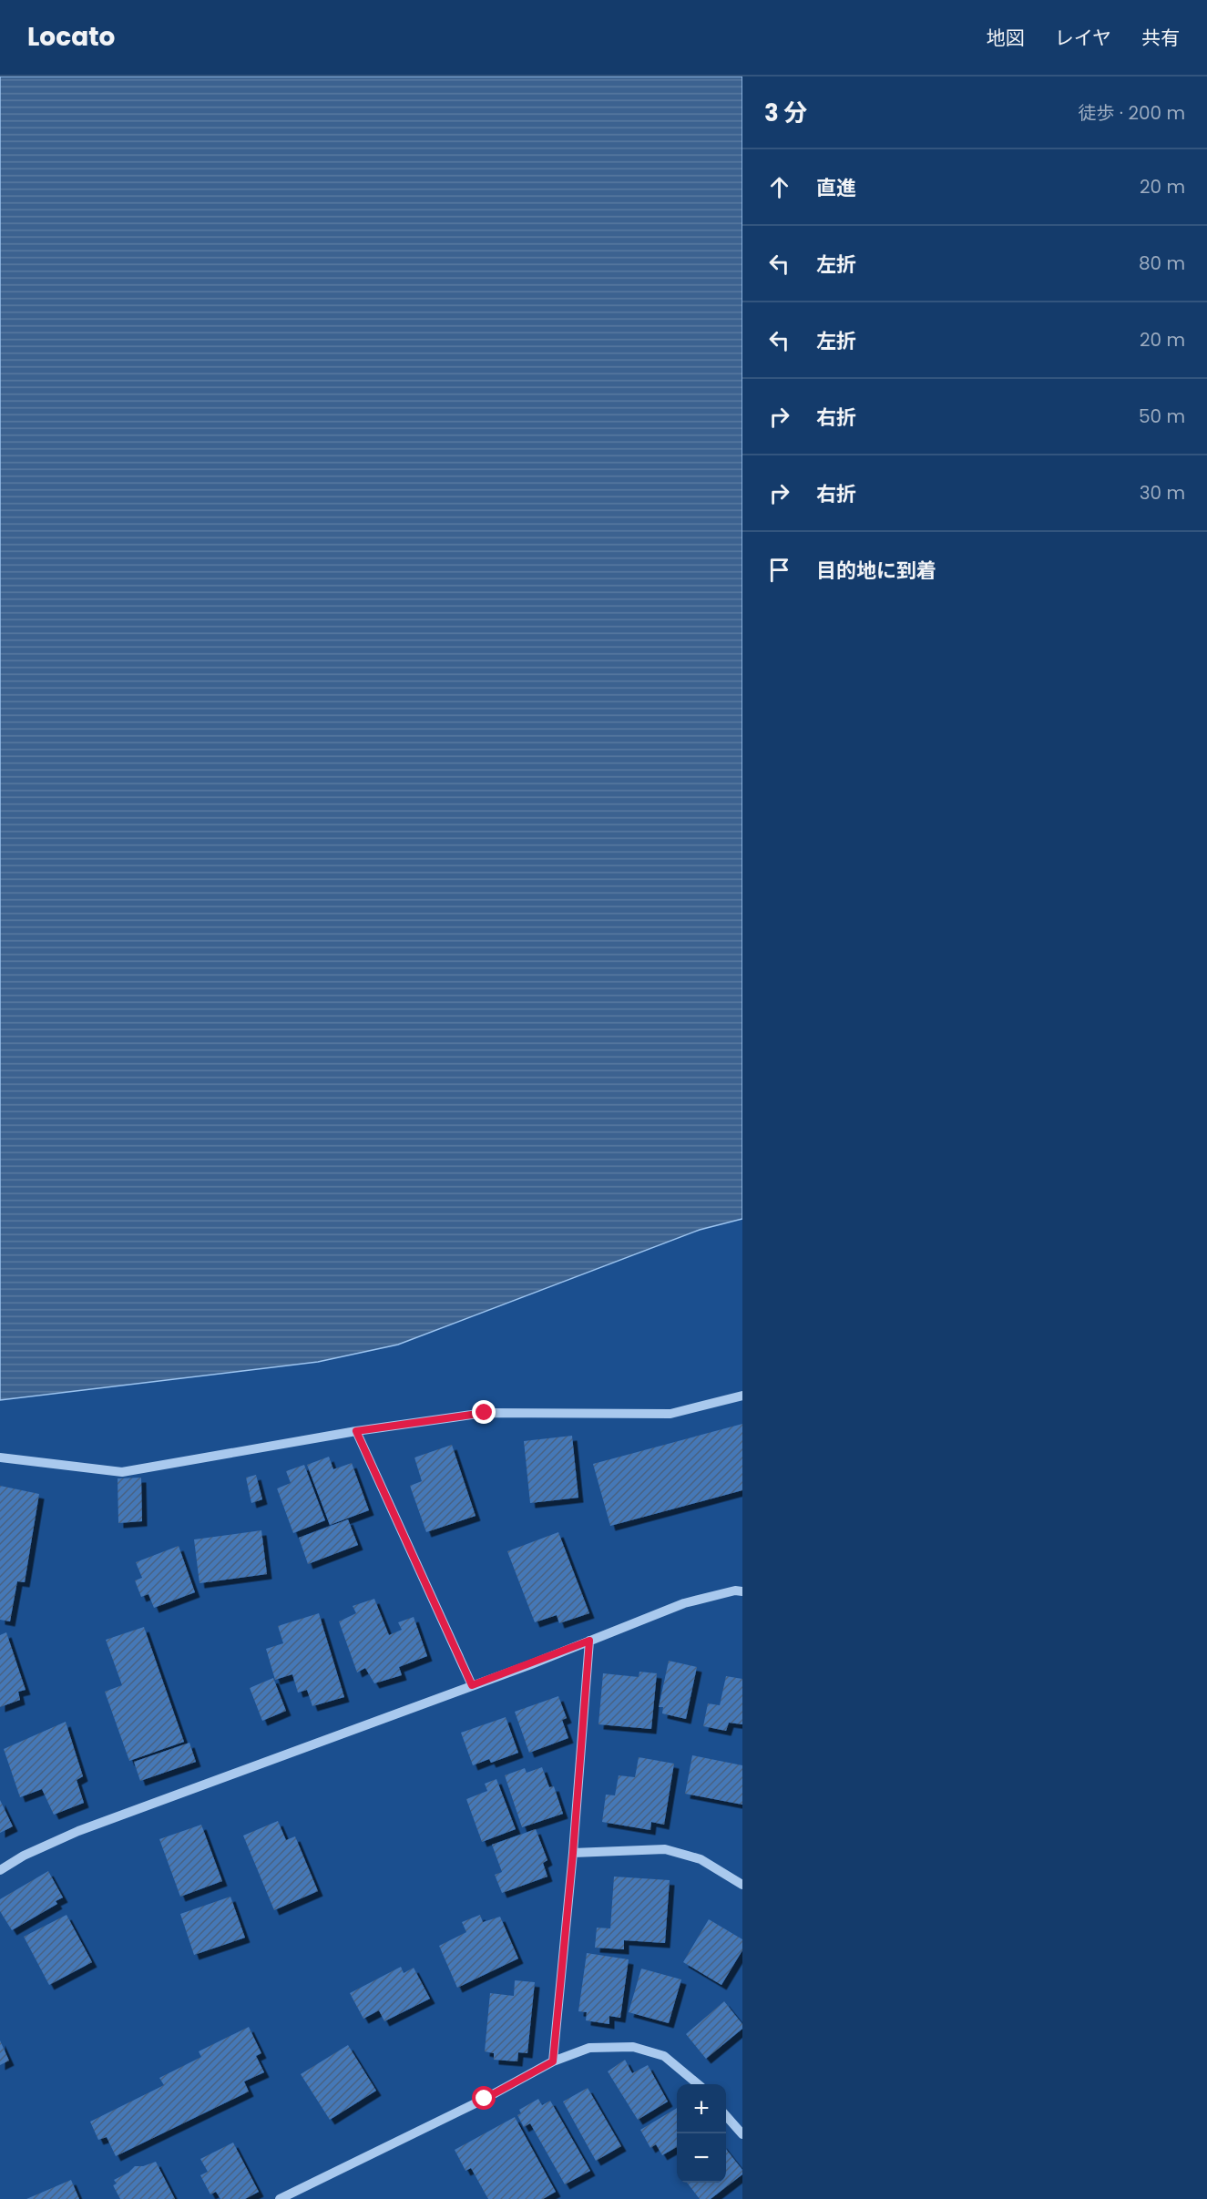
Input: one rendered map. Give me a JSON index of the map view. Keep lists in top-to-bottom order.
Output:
{
  "page": {
    "header": "Locato",
    "nav": ["地図", "レイヤ", "共有"],
    "heading": ["3 分", "徒歩 · 200 m"],
    "list": [
      ["直進", "20 m"],
      ["左折", "80 m"],
      ["左折", "20 m"],
      ["右折", "50 m"],
      ["右折", "30 m"],
      "目的地に到着"
    ],
    "map_buttons": ["+", "−"]
  }
}
